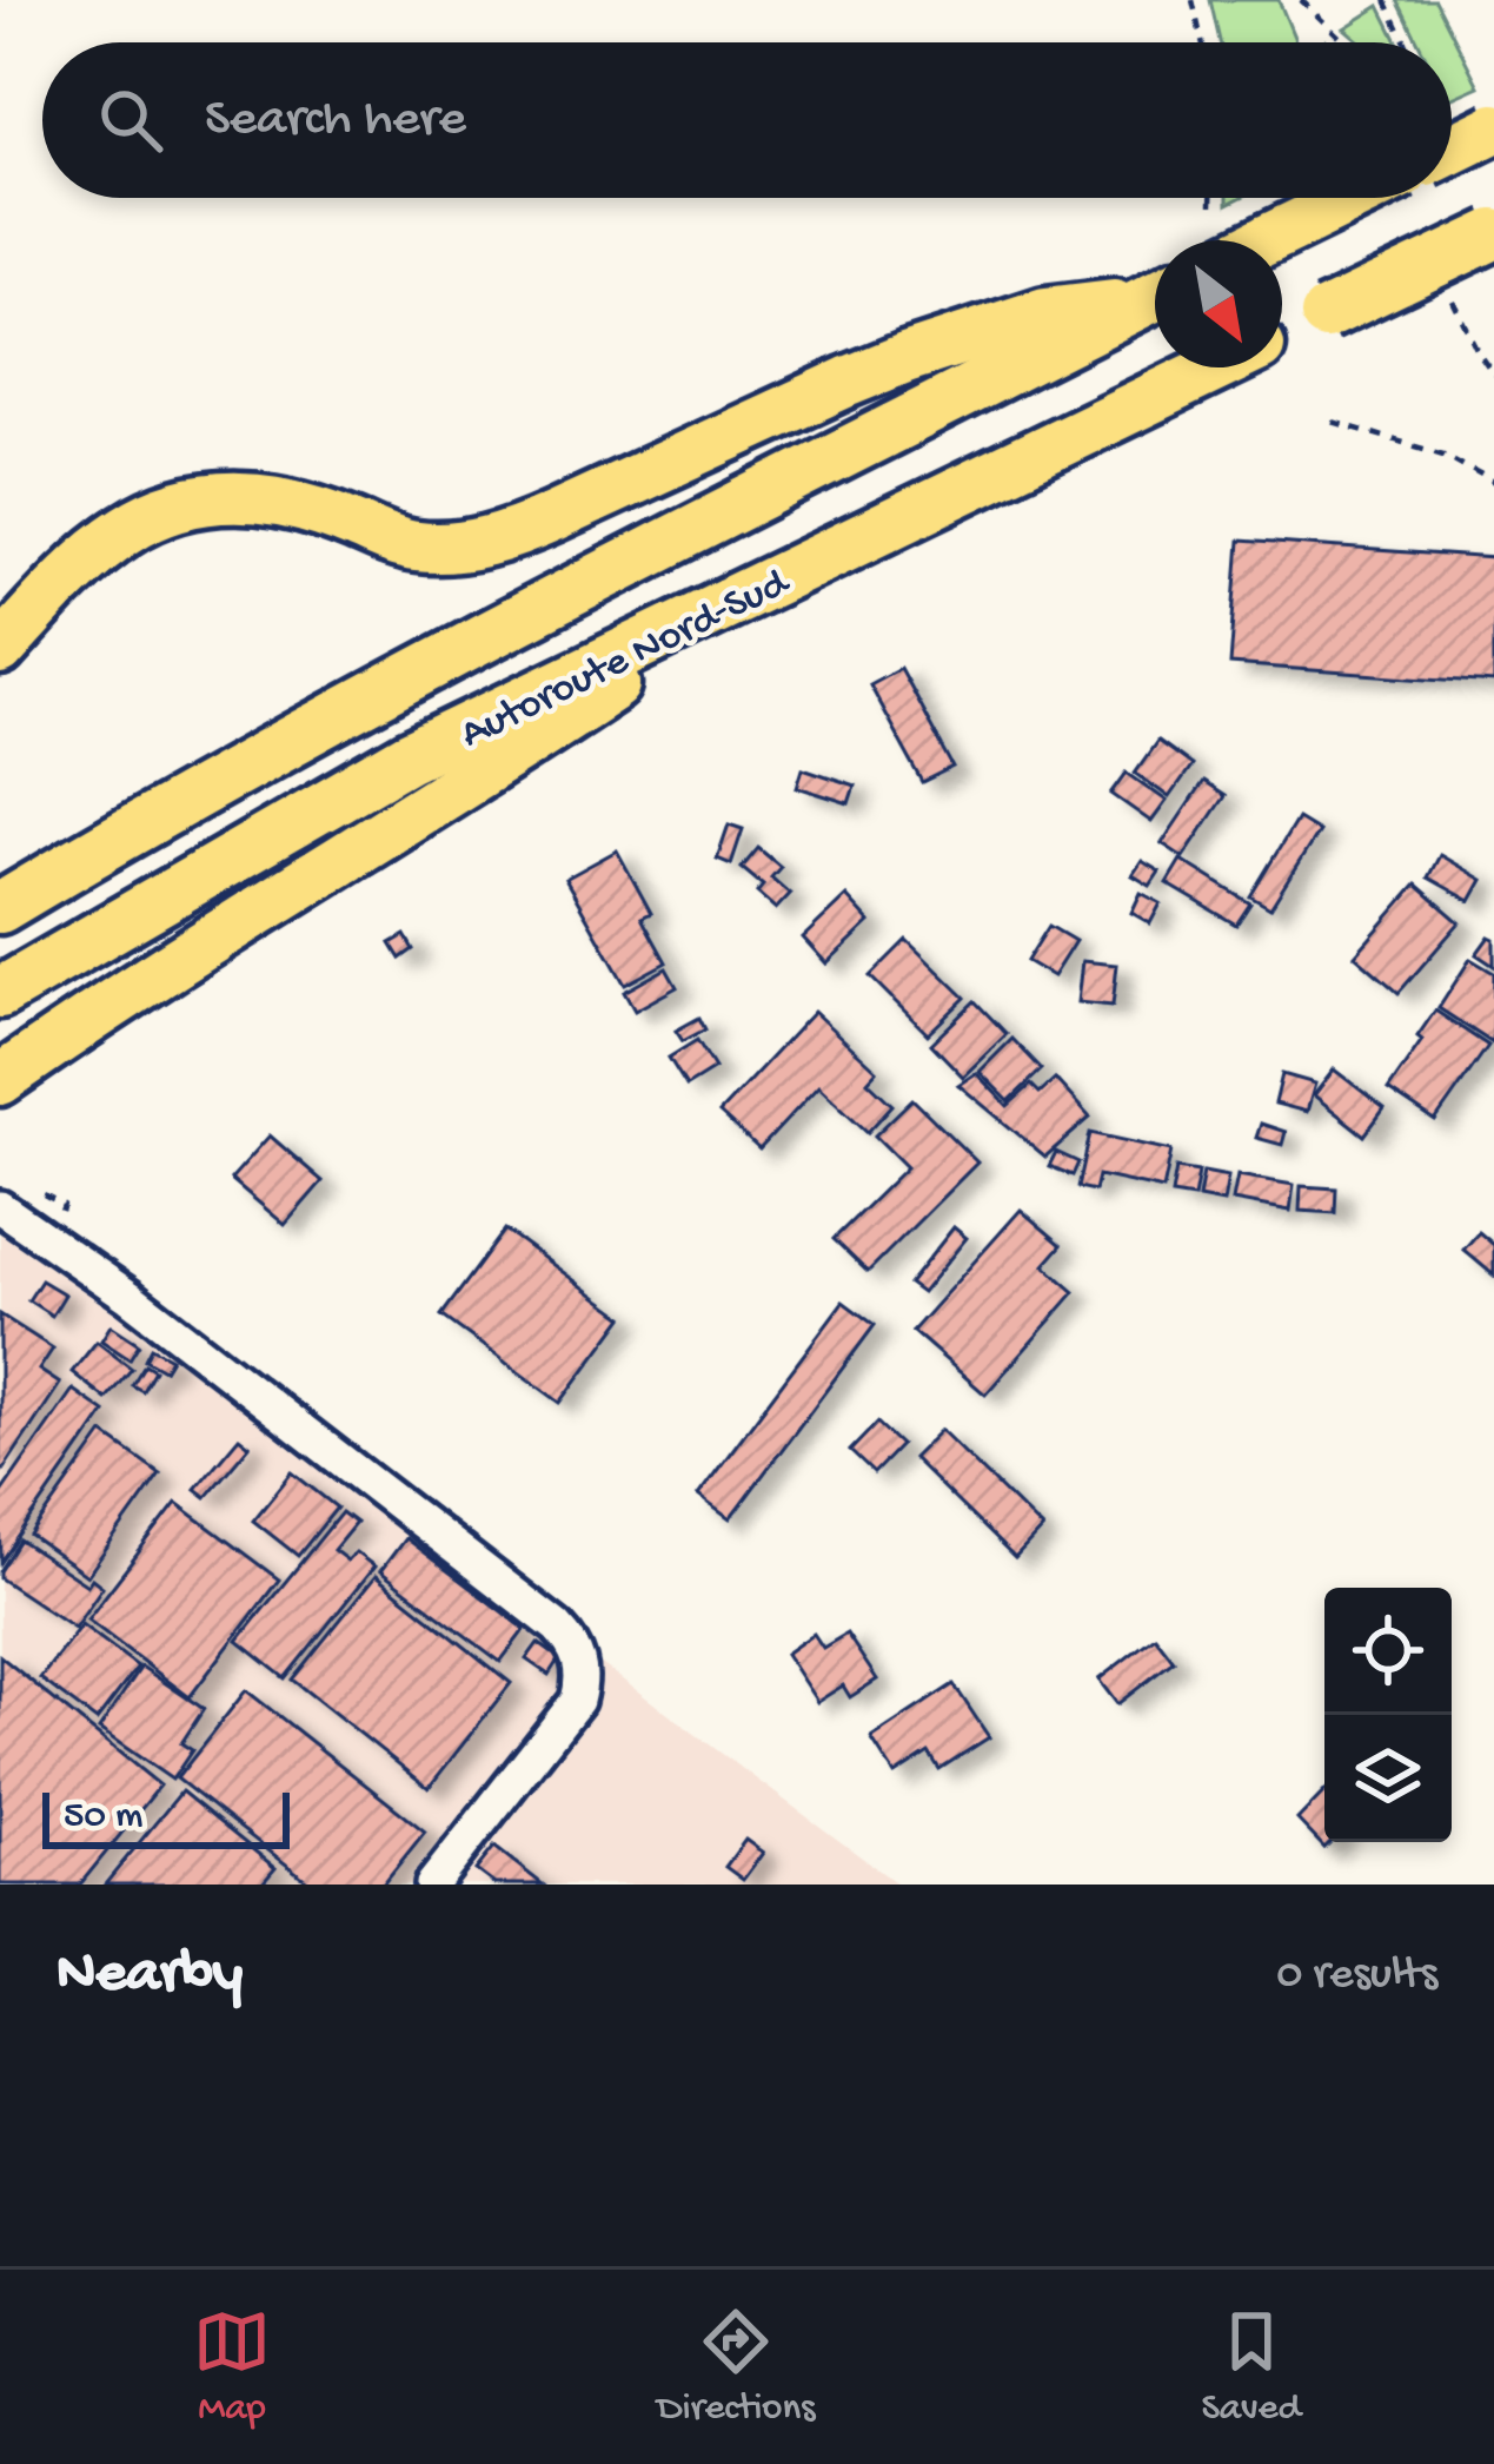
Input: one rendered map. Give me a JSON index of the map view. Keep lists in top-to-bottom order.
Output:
{
  "streets": {
    "highway": ["Autoroute Nord-Sud"]
  },
  "scale_bar": "50 m",
  "north": "bottom right",
  "page": {
    "search": "Search here",
    "scale": "50 m",
    "heading": ["Nearby", "0 results"],
    "nav": ["Map", "Directions", "Saved"]
  }
}
